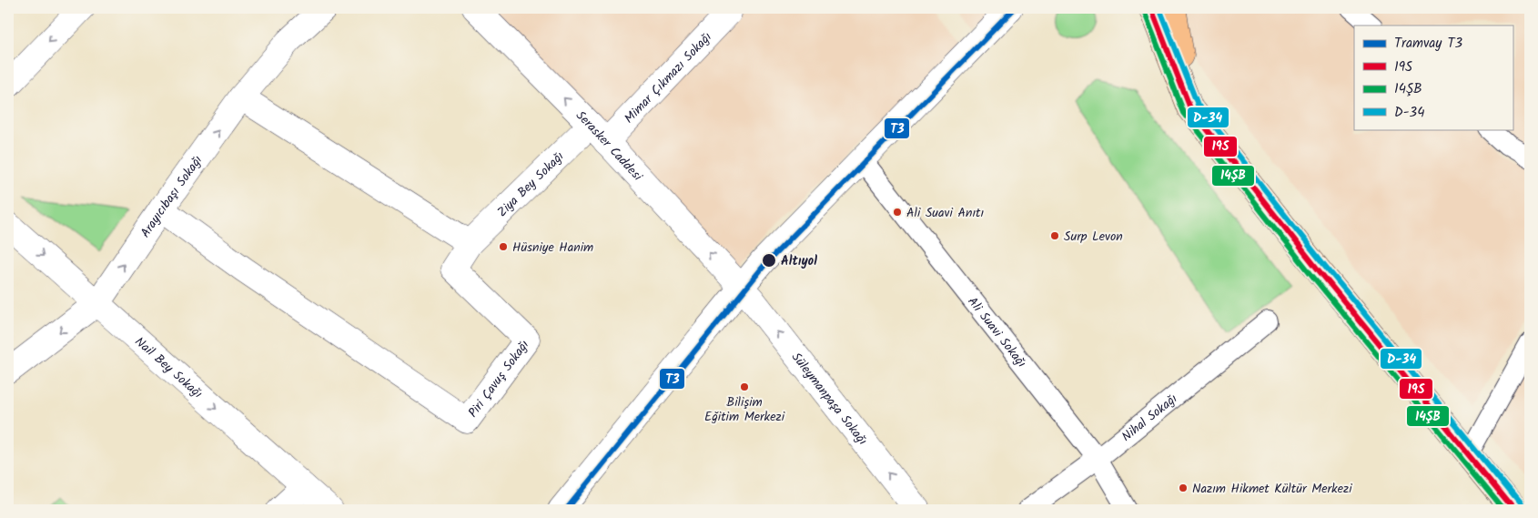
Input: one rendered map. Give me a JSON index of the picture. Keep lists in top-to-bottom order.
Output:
{
  "streets": {
    "street": [
      "Mimar Çıkmazı Sokağı",
      "Serasker Caddesi",
      "Ziya Bey Sokağı",
      "Arayıcıbaşı Sokağı",
      "Ali Suavi Sokağı",
      "Nail Bey Sokağı",
      "Piri Çavuş Sokağı",
      "Süleymanpaşa Sokağı",
      "Nihal Sokağı"
    ]
  },
  "crossings": [
    ["Mimar Çıkmazı Sokağı", "Serasker Caddesi"],
    ["Mimar Çıkmazı Sokağı", "Ziya Bey Sokağı"],
    ["Serasker Caddesi", "Ziya Bey Sokağı"],
    ["Serasker Caddesi", "Süleymanpaşa Sokağı"],
    ["Ziya Bey Sokağı", "Piri Çavuş Sokağı"],
    ["Arayıcıbaşı Sokağı", "Nail Bey Sokağı"],
    ["Arayıcıbaşı Sokağı", "Piri Çavuş Sokağı"],
    ["Ali Suavi Sokağı", "Nihal Sokağı"]
  ],
  "one_way": ["Nail Bey Sokağı", "Süleymanpaşa Sokağı"],
  "places": [
    "Ali Suavi Anıtı",
    "Surp Levon",
    "Hüsniye Hanim",
    "Altıyol",
    "Bilişim Eğitim Merkezi",
    "Nazım Hikmet Kültür Merkezi"
  ],
  "lines": [
    "tram line T3",
    "transit line 19S",
    "transit line D-34",
    "transit line 14ŞB"
  ],
  "legend": [
    "Tramvay T3",
    "19S",
    "14ŞB",
    "D-34"
  ]
}
